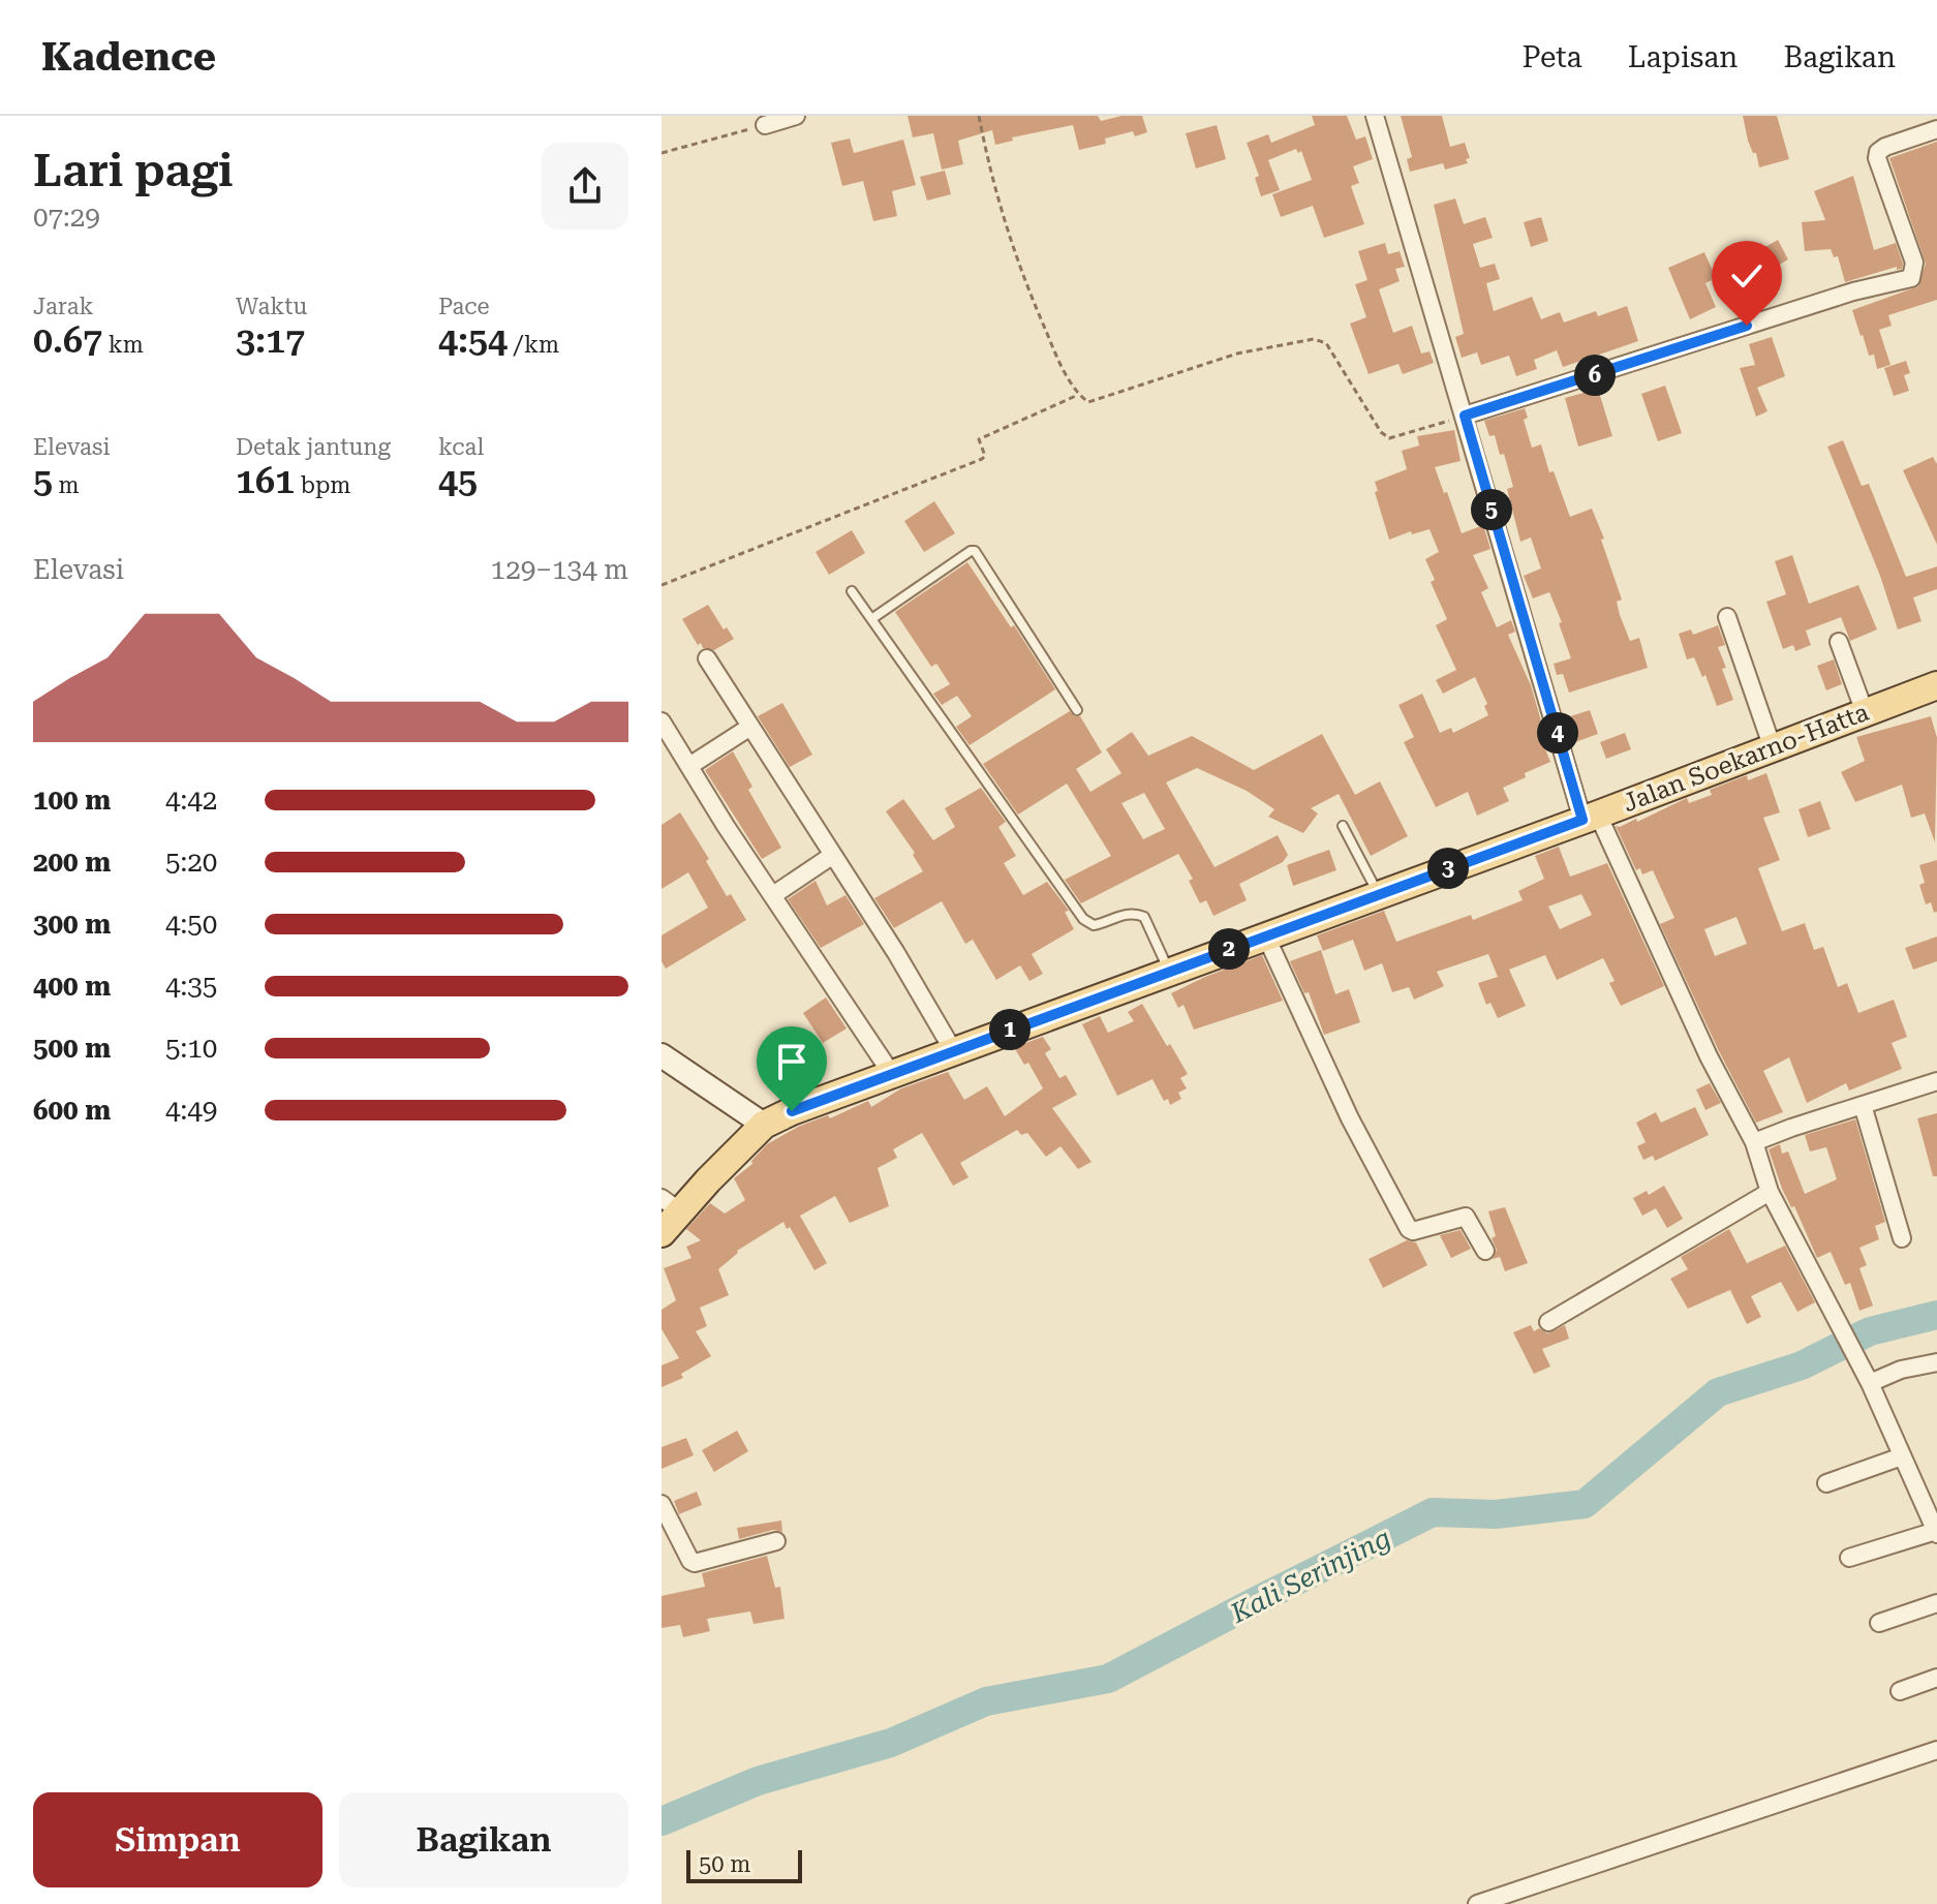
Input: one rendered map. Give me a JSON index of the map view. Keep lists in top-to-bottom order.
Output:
{
  "streets": {
    "main road": ["Jalan Soekarno-Hatta"]
  },
  "water": ["Kali Serinjing"],
  "scale_bar": "50 m",
  "page": {
    "header": "Kadence",
    "nav": ["Peta", "Lapisan", "Bagikan"],
    "heading": ["Lari pagi", "07:29"],
    "stats": [
      ["Jarak", "0.67 km"],
      ["Waktu", "3:17"],
      ["Pace", "4:54 /km"],
      ["Elevasi", "5 m"],
      ["Detak jantung", "161 bpm"],
      ["kcal", "45"]
    ],
    "pins": [
      "6",
      "5",
      "4",
      "3",
      "2",
      "1"
    ],
    "chart": ["Elevasi", "129–134 m"],
    "list": [
      {
        "name": "100 m",
        "note": "4:42"
      },
      {
        "name": "200 m",
        "note": "5:20"
      },
      {
        "name": "300 m",
        "note": "4:50"
      },
      {
        "name": "400 m",
        "note": "4:35"
      },
      {
        "name": "500 m",
        "note": "5:10"
      },
      {
        "name": "600 m",
        "note": "4:49"
      }
    ],
    "buttons": ["Simpan", "Bagikan"],
    "scale": "50 m"
  }
}
